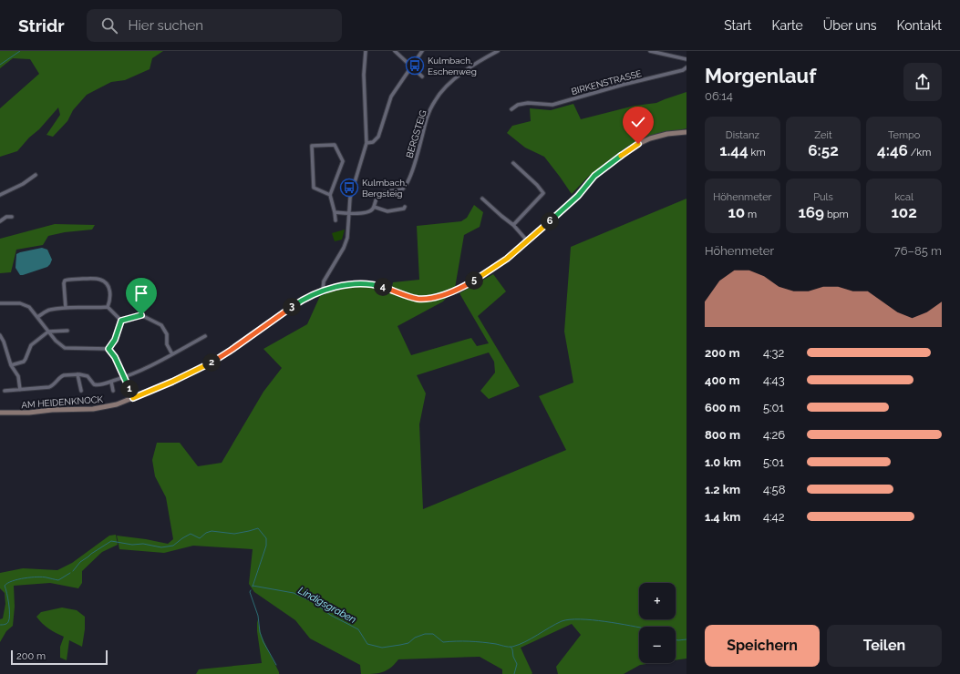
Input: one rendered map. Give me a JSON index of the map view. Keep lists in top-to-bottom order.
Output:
{
  "streets": {
    "street": ["BIRKENSTRASSE", "BERGSTEIG", "AM HEIDENKNOCK"]
  },
  "water": ["Lindigsgraben"],
  "places": {
    "bus stop": ["Kulmbach, Eschenweg", "Kulmbach, Bergsteig"]
  },
  "scale_bar": "200 m",
  "page": {
    "header": "Stridr",
    "search": "Hier suchen",
    "nav": [
      "Start",
      "Karte",
      "Über uns",
      "Kontakt"
    ],
    "heading": ["Morgenlauf", "06:14"],
    "stats": [
      ["Distanz", "1.44 km"],
      ["Zeit", "6:52"],
      ["Tempo", "4:46 /km"],
      ["Höhenmeter", "10 m"],
      ["Puls", "169 bpm"],
      ["kcal", "102"]
    ],
    "pins": [
      "6",
      "5",
      "4",
      "3",
      "2",
      "1"
    ],
    "chart": ["Höhenmeter", "76–85 m"],
    "list": [
      {
        "name": "200 m",
        "note": "4:32"
      },
      {
        "name": "400 m",
        "note": "4:43"
      },
      {
        "name": "600 m",
        "note": "5:01"
      },
      {
        "name": "800 m",
        "note": "4:26"
      },
      {
        "name": "1.0 km",
        "note": "5:01"
      },
      {
        "name": "1.2 km",
        "note": "4:58"
      },
      {
        "name": "1.4 km",
        "note": "4:42"
      }
    ],
    "map_buttons": ["+", "−"],
    "buttons": ["Speichern", "Teilen"],
    "scale": "200 m"
  }
}
